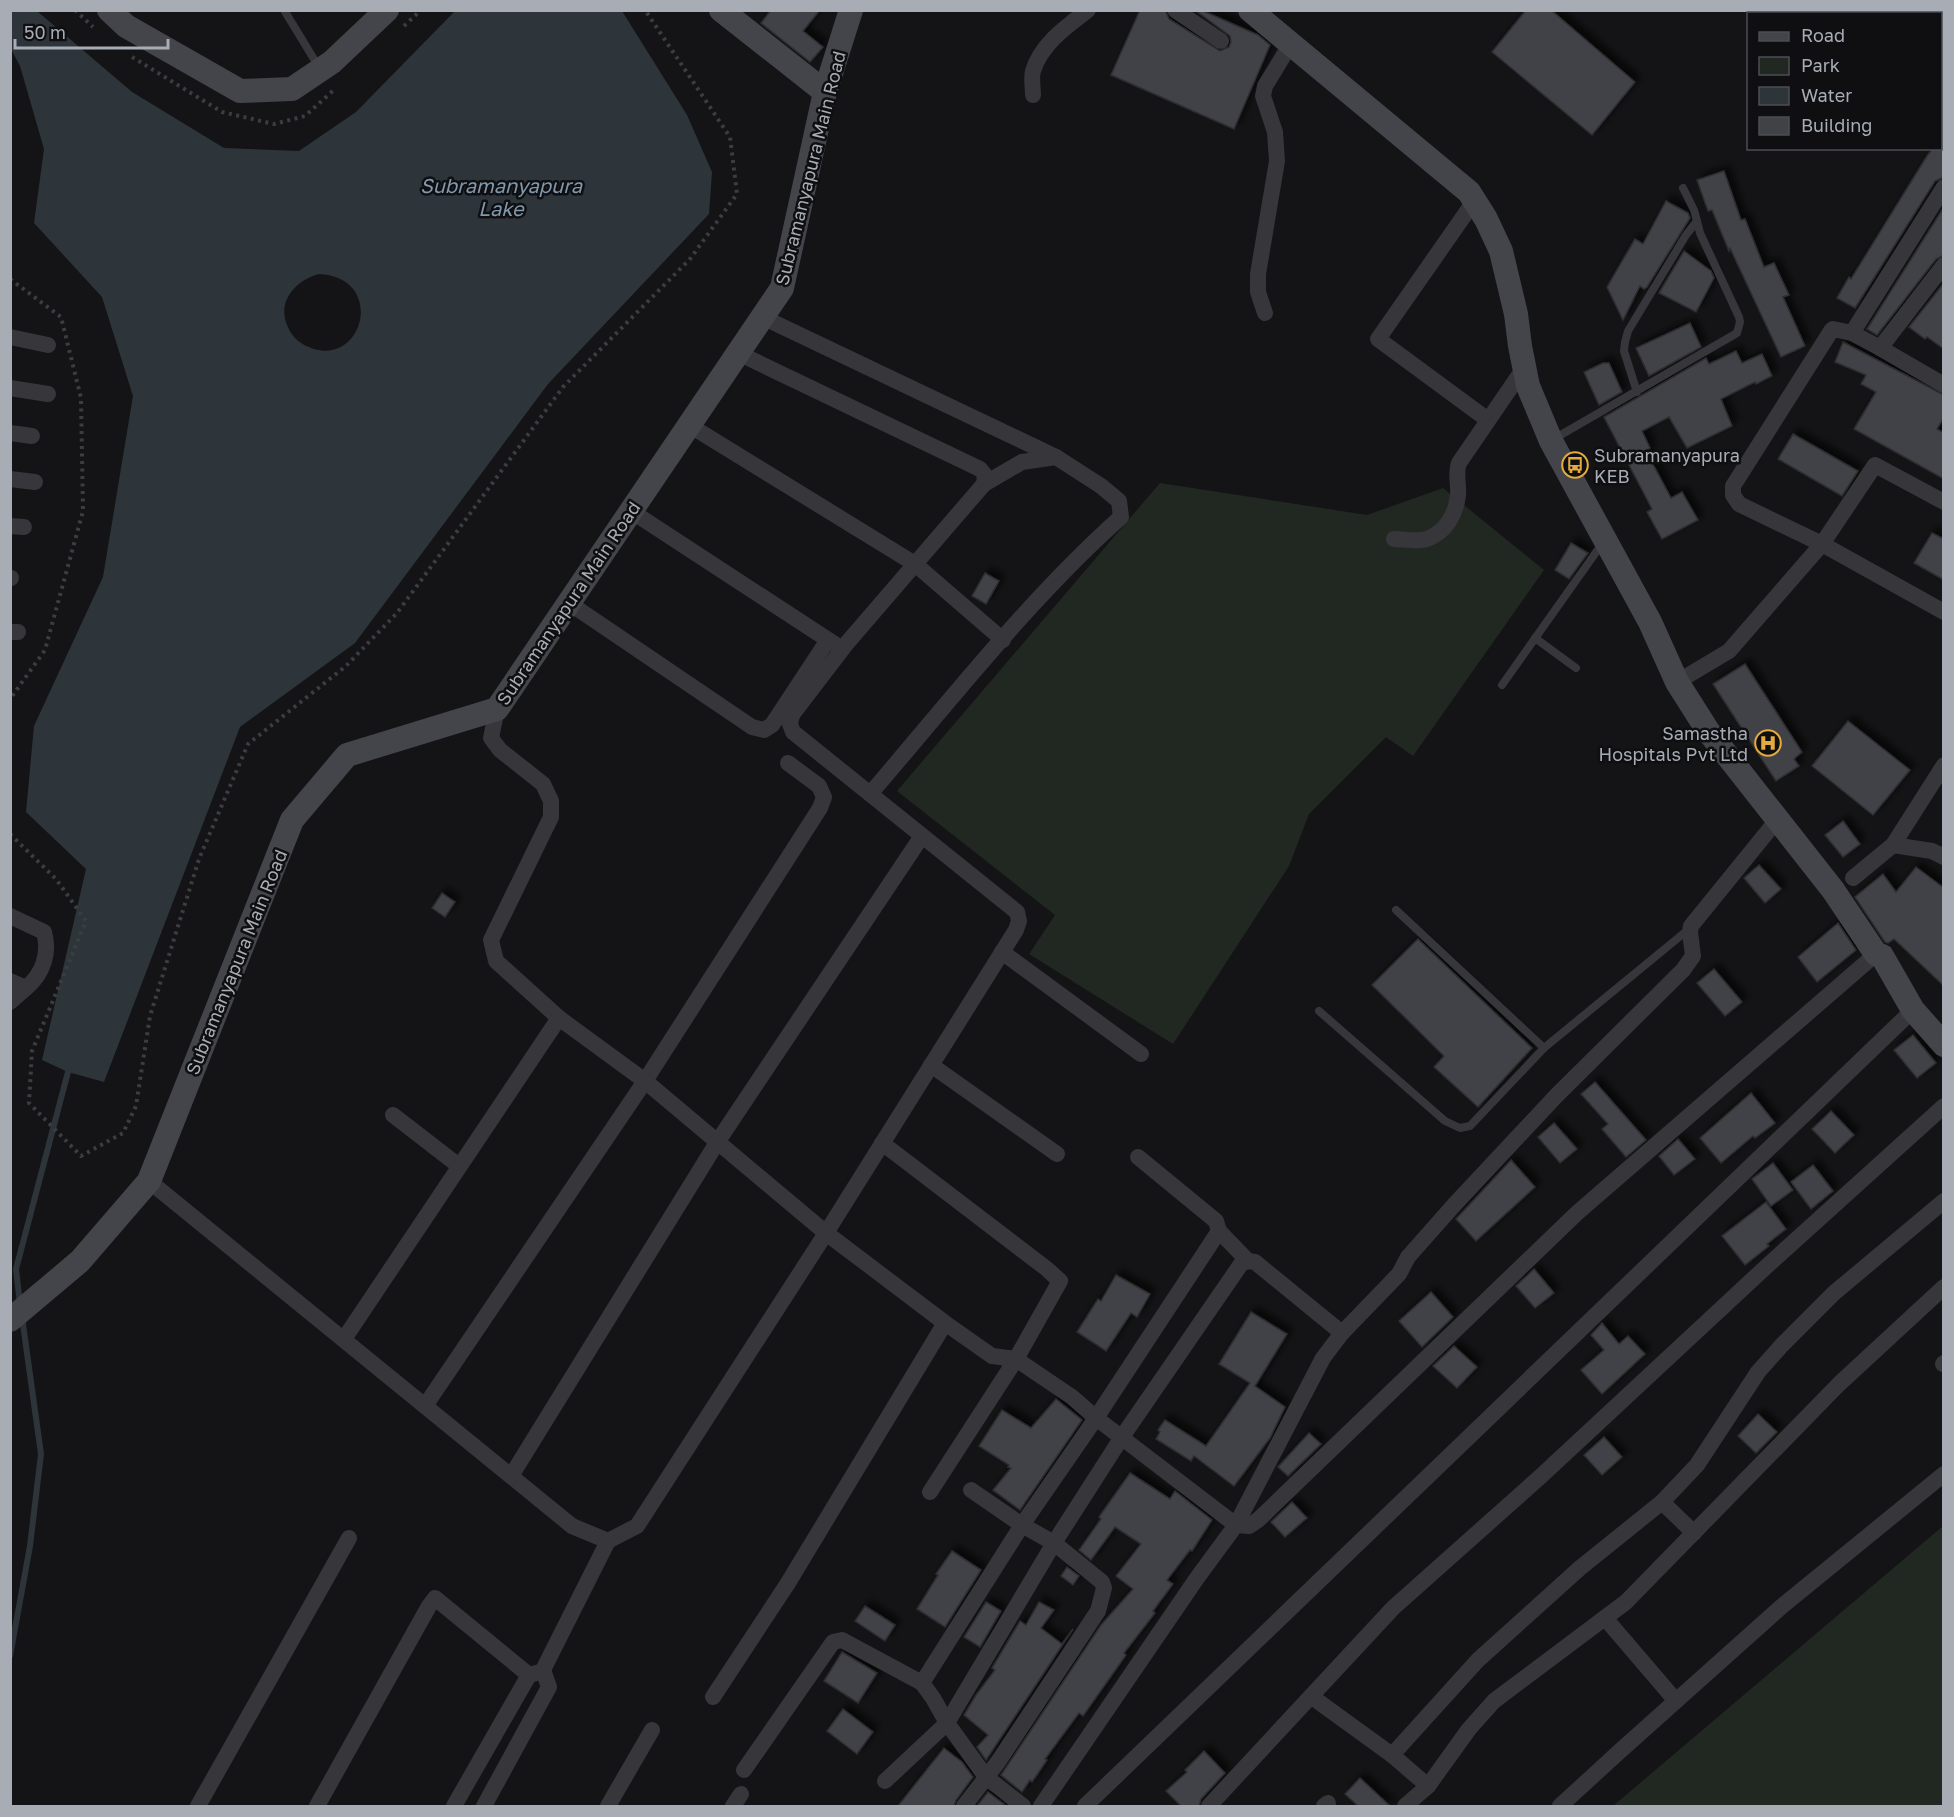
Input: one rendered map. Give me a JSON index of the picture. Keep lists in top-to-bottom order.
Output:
{
  "streets": {
    "street": ["Subramanyapura Main Road"]
  },
  "water": ["Subramanyapura Lake"],
  "places": {
    "bus stop": ["Subramanyapura KEB"],
    "hospital": ["Samastha Hospitals Pvt Ltd"]
  },
  "legend": [
    "Road",
    "Park",
    "Water",
    "Building"
  ],
  "scale_bar": "50 m"
}
